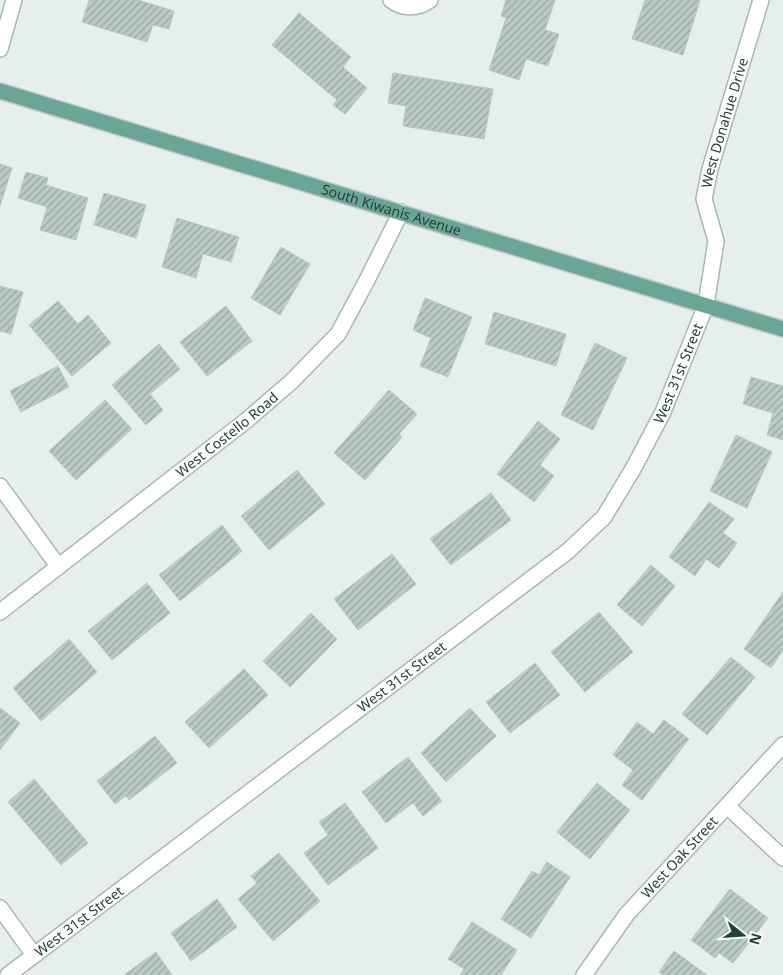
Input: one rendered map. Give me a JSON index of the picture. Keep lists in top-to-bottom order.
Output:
{
  "streets": {
    "main road": ["South Kiwanis Avenue"],
    "street": [
      "West Donahue Drive",
      "West 31st Street",
      "West Costello Road",
      "West Oak Street"
    ]
  },
  "crossings": [
    ["West Donahue Drive", "South Kiwanis Avenue"],
    ["West Donahue Drive", "West 31st Street"],
    ["South Kiwanis Avenue", "West 31st Street"],
    ["South Kiwanis Avenue", "West Costello Road"]
  ],
  "north": "right"
}
